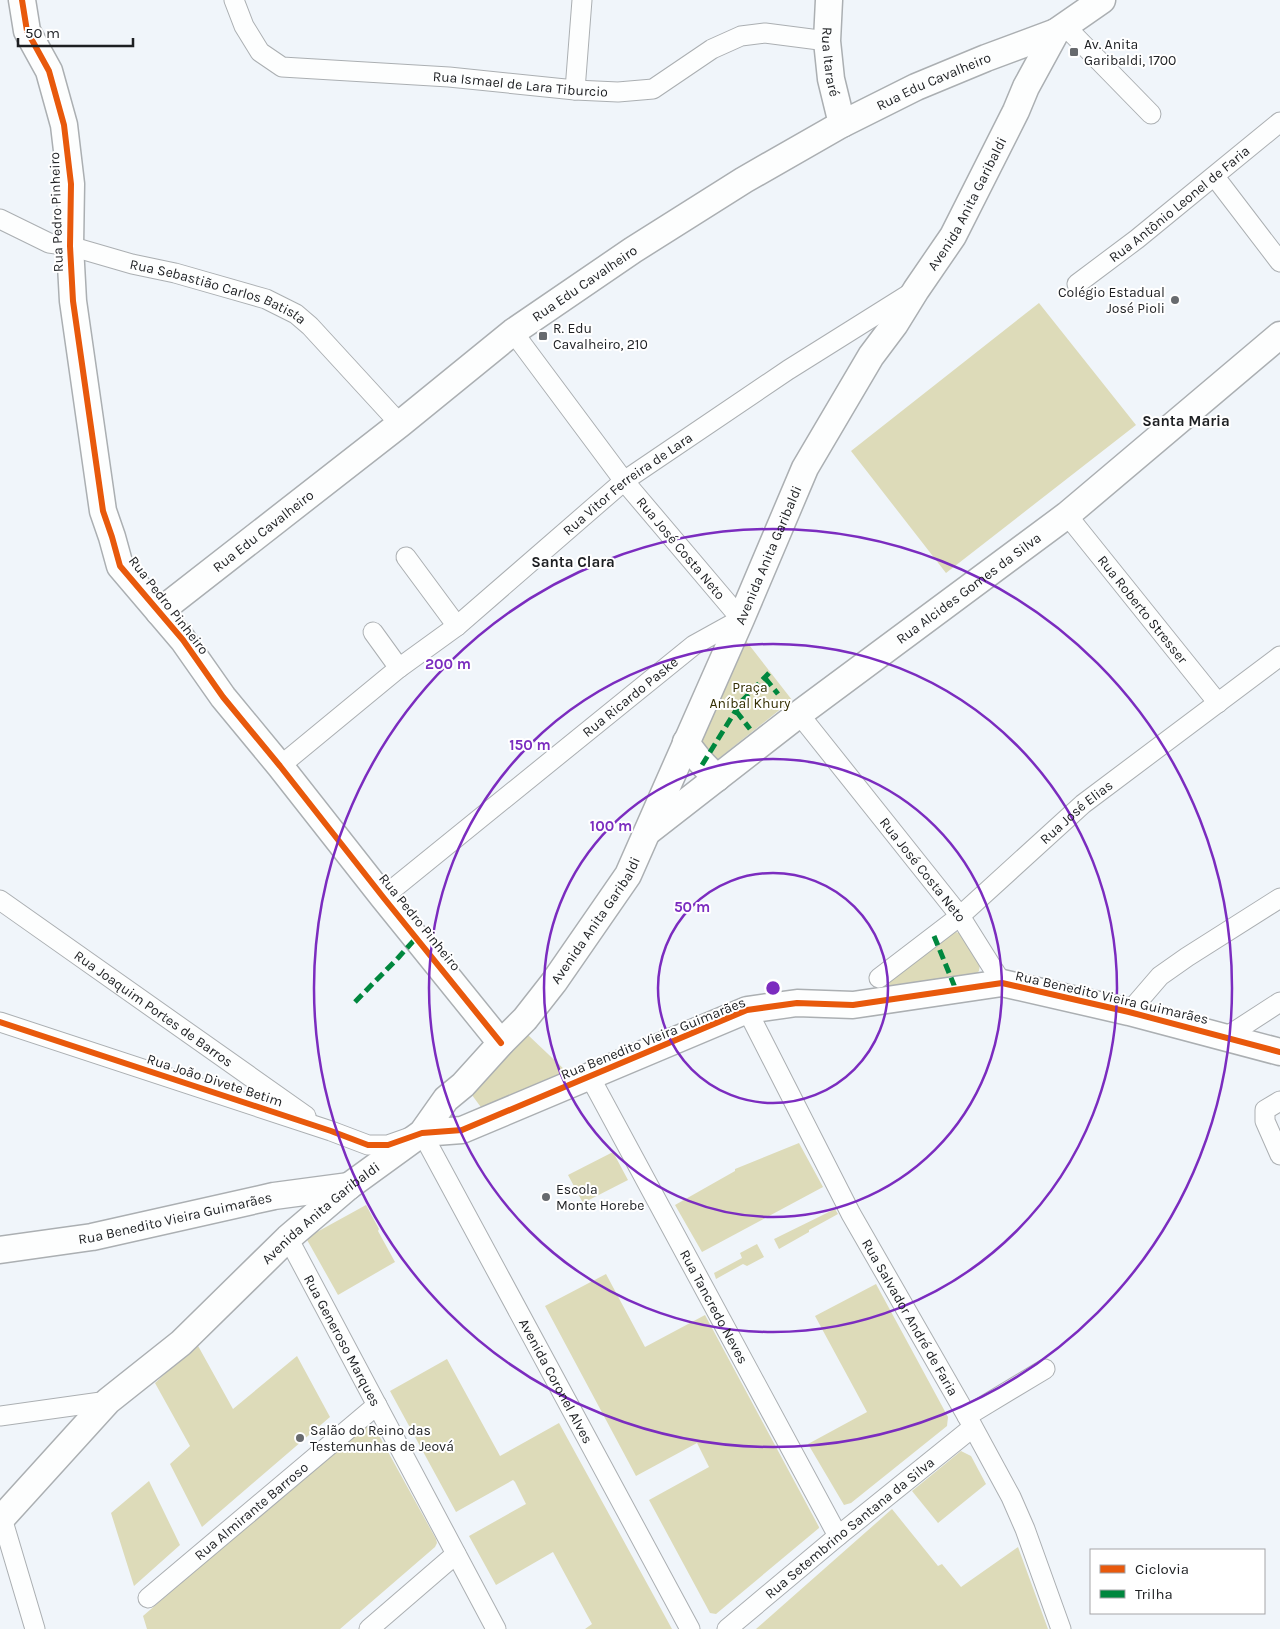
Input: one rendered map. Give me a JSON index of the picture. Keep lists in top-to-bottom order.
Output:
{
  "streets": {
    "street": [
      "Rua Itararé",
      "Rua Edu Cavalheiro",
      "Rua Ismael de Lara Tiburcio",
      "Avenida Anita Garibaldi",
      "Rua Antônio Leonel de Faria",
      "Rua Pedro Pinheiro",
      "Rua Sebastião Carlos Batista",
      "Rua Vitor Ferreira de Lara",
      "Rua José Costa Neto",
      "Rua Alcides Gomes da Silva",
      "Rua Roberto Stresser",
      "Rua Ricardo Paske",
      "Rua José Elias",
      "Rua Benedito Vieira Guimarães",
      "Rua Joaquim Portes de Barros",
      "Rua João Divete Betim",
      "Rua Tancredo Neves",
      "Rua Salvador André de Faria",
      "Rua Generoso Marques",
      "Avenida Coronel Alves",
      "Rua Almirante Barroso",
      "Rua Setembrino Santana da Silva"
    ]
  },
  "crossings": [
    ["Rua Itararé", "Rua Edu Cavalheiro"],
    ["Rua Itararé", "Rua Ismael de Lara Tiburcio"],
    ["Rua Edu Cavalheiro", "Avenida Anita Garibaldi"],
    ["Rua Edu Cavalheiro", "Rua Pedro Pinheiro"],
    ["Rua Edu Cavalheiro", "Rua Sebastião Carlos Batista"],
    ["Rua Edu Cavalheiro", "Rua José Costa Neto"],
    ["Avenida Anita Garibaldi", "Rua Pedro Pinheiro"],
    ["Avenida Anita Garibaldi", "Rua Vitor Ferreira de Lara"],
    ["Avenida Anita Garibaldi", "Rua José Costa Neto"],
    ["Avenida Anita Garibaldi", "Rua Alcides Gomes da Silva"],
    ["Avenida Anita Garibaldi", "Rua Ricardo Paske"],
    ["Avenida Anita Garibaldi", "Rua Benedito Vieira Guimarães"],
    ["Avenida Anita Garibaldi", "Rua João Divete Betim"],
    ["Avenida Anita Garibaldi", "Rua Generoso Marques"],
    ["Avenida Anita Garibaldi", "Avenida Coronel Alves"],
    ["Rua Pedro Pinheiro", "Rua Sebastião Carlos Batista"],
    ["Rua Pedro Pinheiro", "Rua Vitor Ferreira de Lara"],
    ["Rua Pedro Pinheiro", "Rua Ricardo Paske"],
    ["Rua Vitor Ferreira de Lara", "Rua José Costa Neto"],
    ["Rua José Costa Neto", "Rua Alcides Gomes da Silva"],
    ["Rua José Costa Neto", "Rua Ricardo Paske"],
    ["Rua José Costa Neto", "Rua José Elias"],
    ["Rua José Costa Neto", "Rua Benedito Vieira Guimarães"],
    ["Rua Alcides Gomes da Silva", "Rua Roberto Stresser"],
    ["Rua Roberto Stresser", "Rua José Elias"],
    ["Rua Benedito Vieira Guimarães", "Rua João Divete Betim"],
    ["Rua Benedito Vieira Guimarães", "Rua Tancredo Neves"],
    ["Rua Benedito Vieira Guimarães", "Rua Salvador André de Faria"],
    ["Rua Benedito Vieira Guimarães", "Avenida Coronel Alves"],
    ["Rua Joaquim Portes de Barros", "Rua João Divete Betim"],
    ["Rua João Divete Betim", "Avenida Coronel Alves"],
    ["Rua Tancredo Neves", "Rua Setembrino Santana da Silva"],
    ["Rua Salvador André de Faria", "Rua Setembrino Santana da Silva"],
    ["Rua Generoso Marques", "Rua Almirante Barroso"]
  ],
  "districts": ["Santa Maria", "Santa Clara"],
  "parks": ["Praça Aníbal Khury"],
  "places": {
    "transit": ["Av. Anita Garibaldi, 1700", "R. Edu Cavalheiro, 210"],
    "other": ["Colégio Estadual José Pioli", "Escola Monte Horebe", "Salão do Reino das Testemunhas de Jeová"]
  },
  "legend": ["Ciclovia", "Trilha"],
  "scale_bar": "50 m",
  "rings": [
    "200 m",
    "150 m",
    "100 m",
    "50 m"
  ]
}
